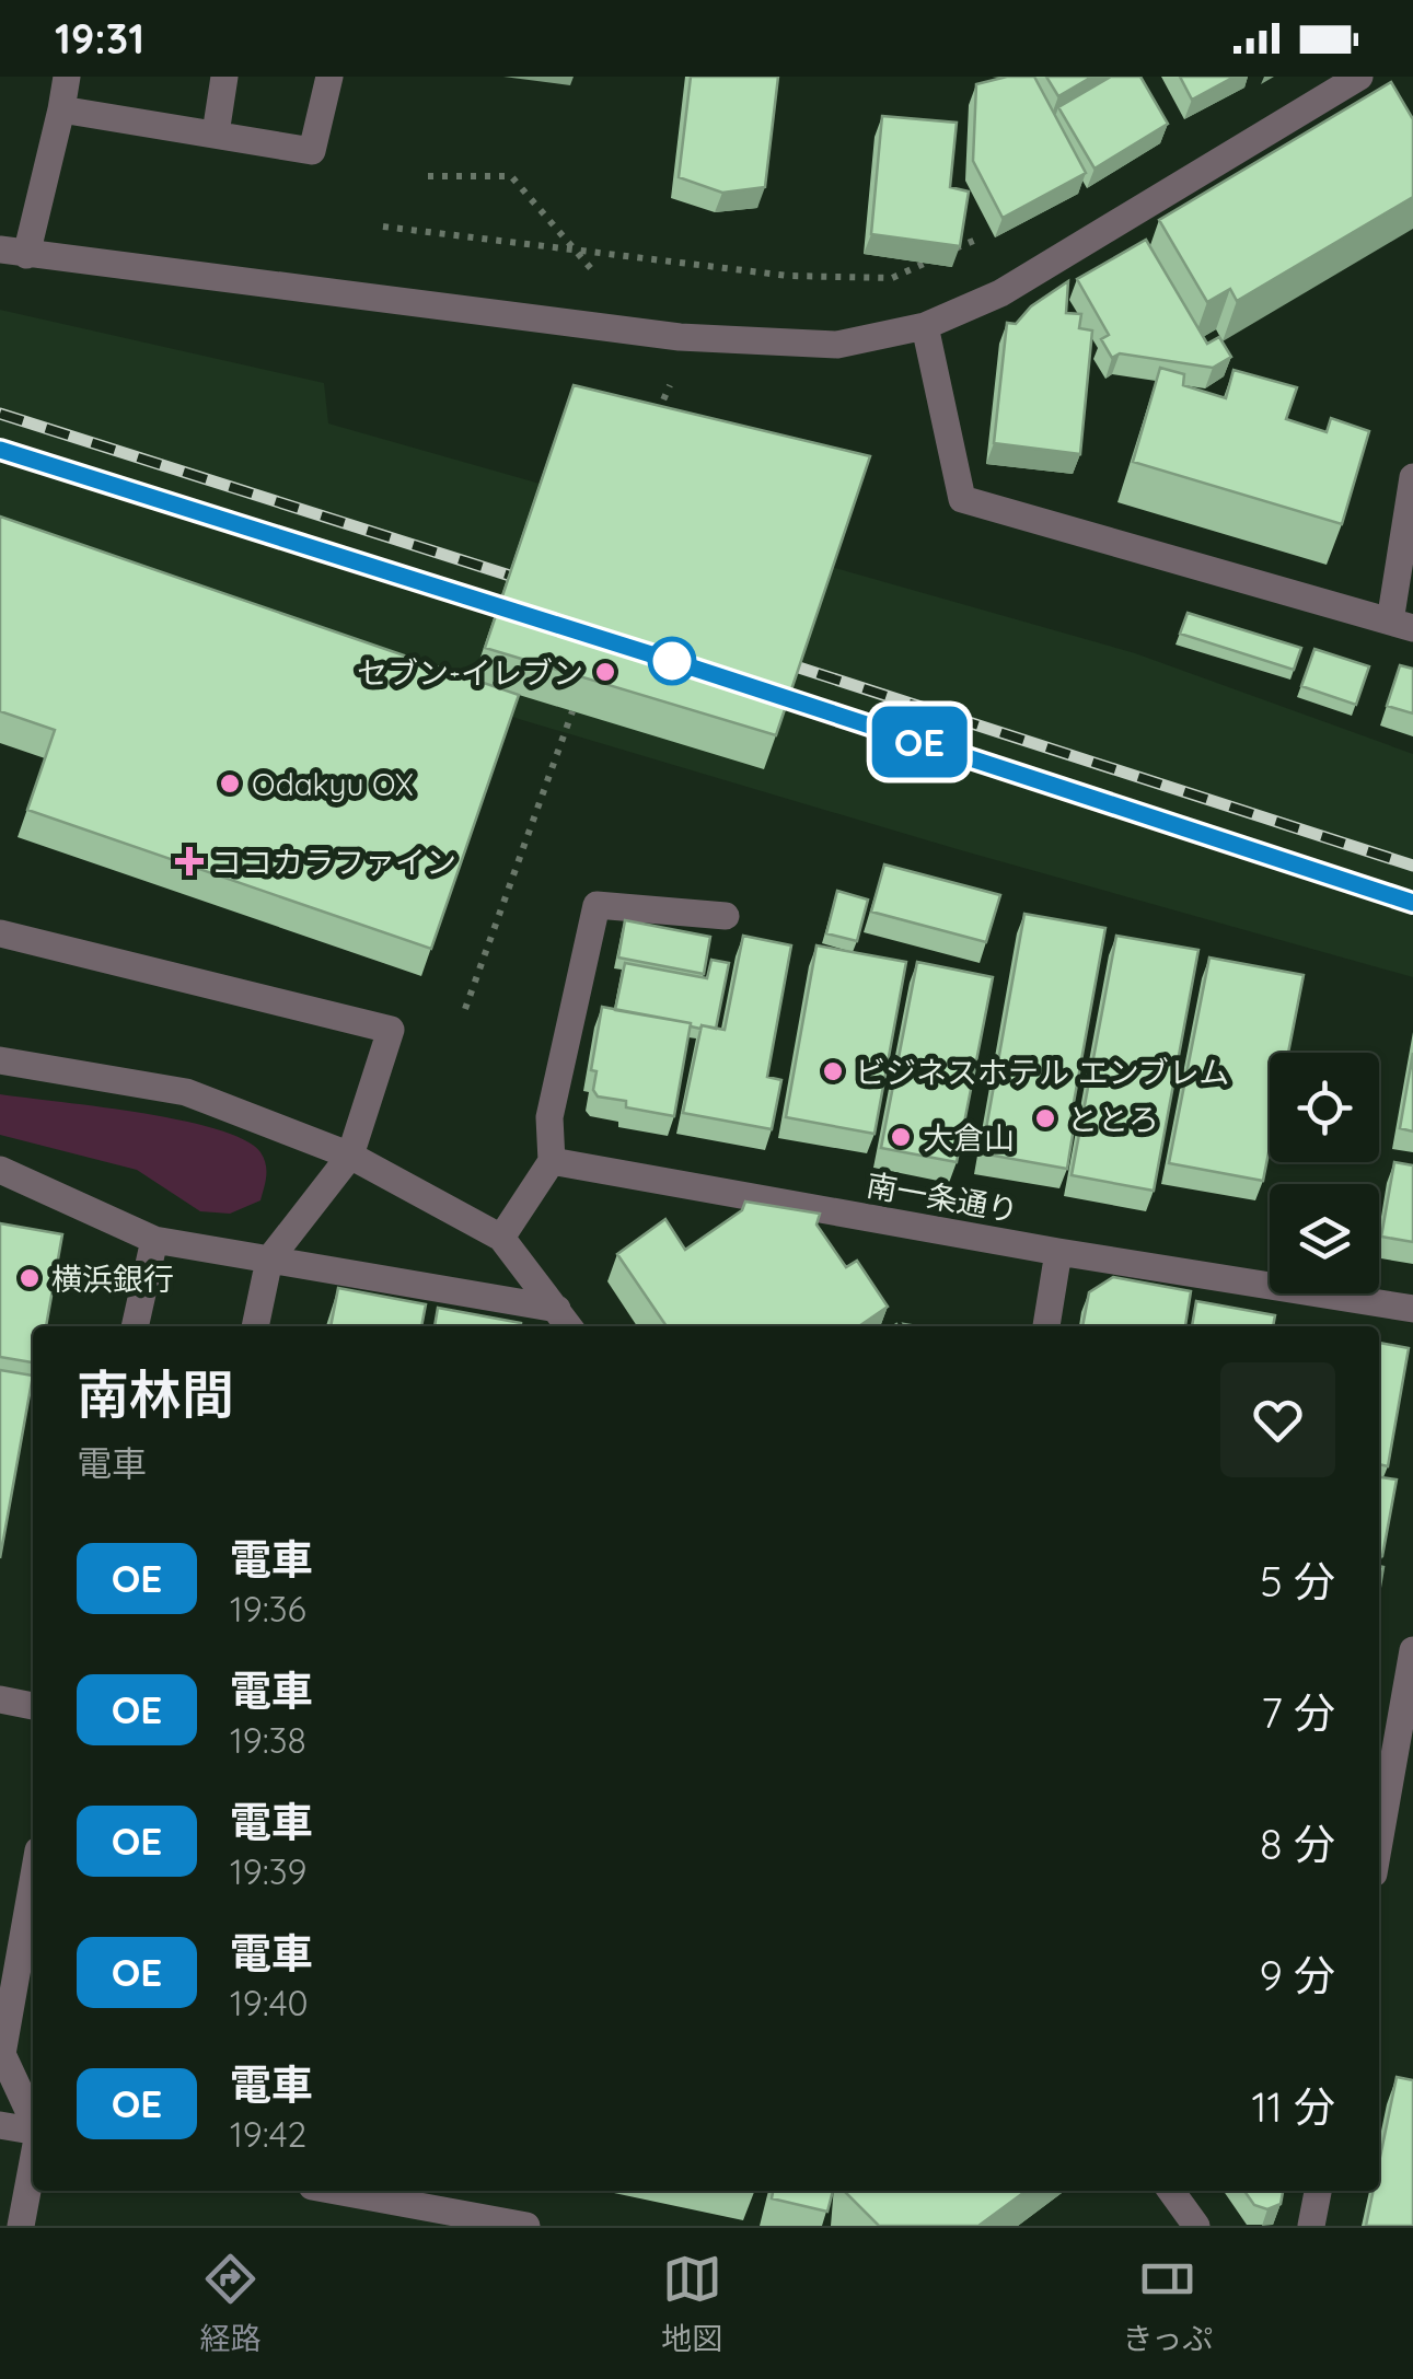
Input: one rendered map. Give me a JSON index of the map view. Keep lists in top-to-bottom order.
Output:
{
  "streets": {
    "street": ["南一条通り"]
  },
  "places": {
    "other": [
      "セブン-イレブン",
      "Odakyu OX",
      "ビジネスホテル エンブレム",
      "ととろ",
      "大倉山",
      "横浜銀行"
    ],
    "health": ["ココカラファイン"]
  },
  "page": {
    "status": "19:31",
    "on_map": "OE",
    "heading": ["南林間", "電車"],
    "list": [
      {
        "mark": "OE",
        "name": "電車",
        "note": "19:36",
        "value": "5 分"
      },
      {
        "mark": "OE",
        "name": "電車",
        "note": "19:38",
        "value": "7 分"
      },
      {
        "mark": "OE",
        "name": "電車",
        "note": "19:39",
        "value": "8 分"
      },
      {
        "mark": "OE",
        "name": "電車",
        "note": "19:40",
        "value": "9 分"
      },
      {
        "mark": "OE",
        "name": "電車",
        "note": "19:42",
        "value": "11 分"
      }
    ],
    "tabs": ["経路", "地図", "きっぷ"]
  }
}
